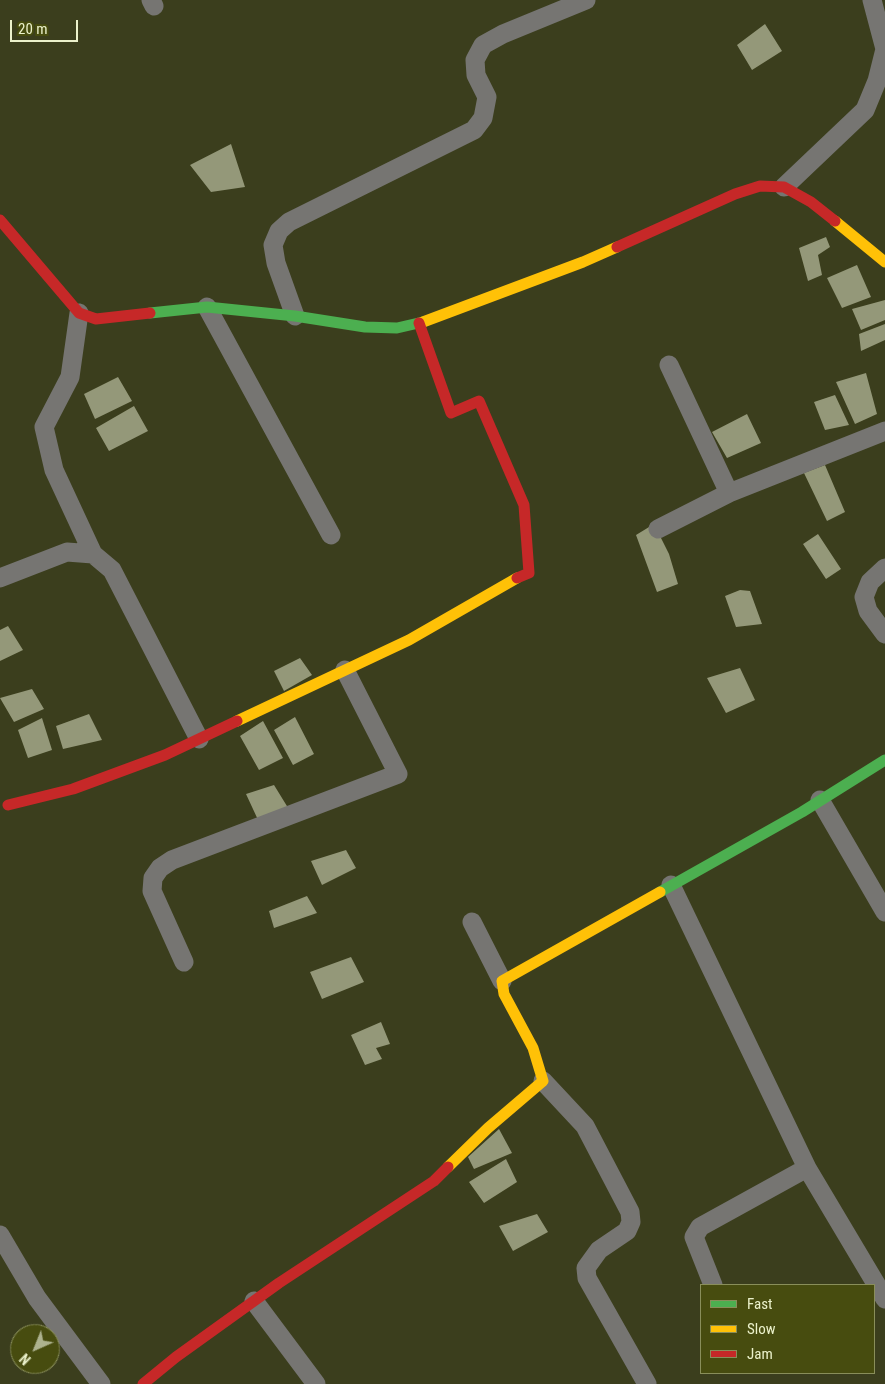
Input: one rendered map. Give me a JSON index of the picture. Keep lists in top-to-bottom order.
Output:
{
  "legend": ["Fast", "Slow", "Jam"],
  "scale_bar": "20 m",
  "north": "bottom left"
}
